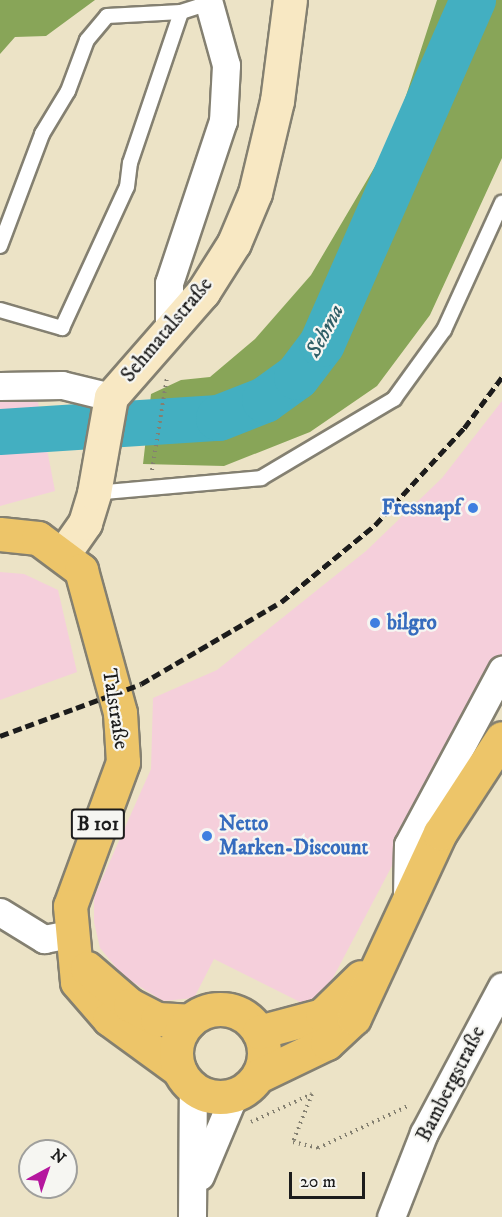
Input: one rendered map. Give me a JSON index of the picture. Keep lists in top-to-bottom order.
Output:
{
  "streets": {
    "main road": ["Sehmatalstraße", "Talstraße", "B 101"],
    "street": ["Bambergstraße"]
  },
  "crossings": [
    ["Talstraße", "B 101"]
  ],
  "water": ["Sehma"],
  "places": ["Fressnapf", "bilgro", "Netto Marken-Discount"],
  "scale_bar": "20 m",
  "north": "top right"
}
